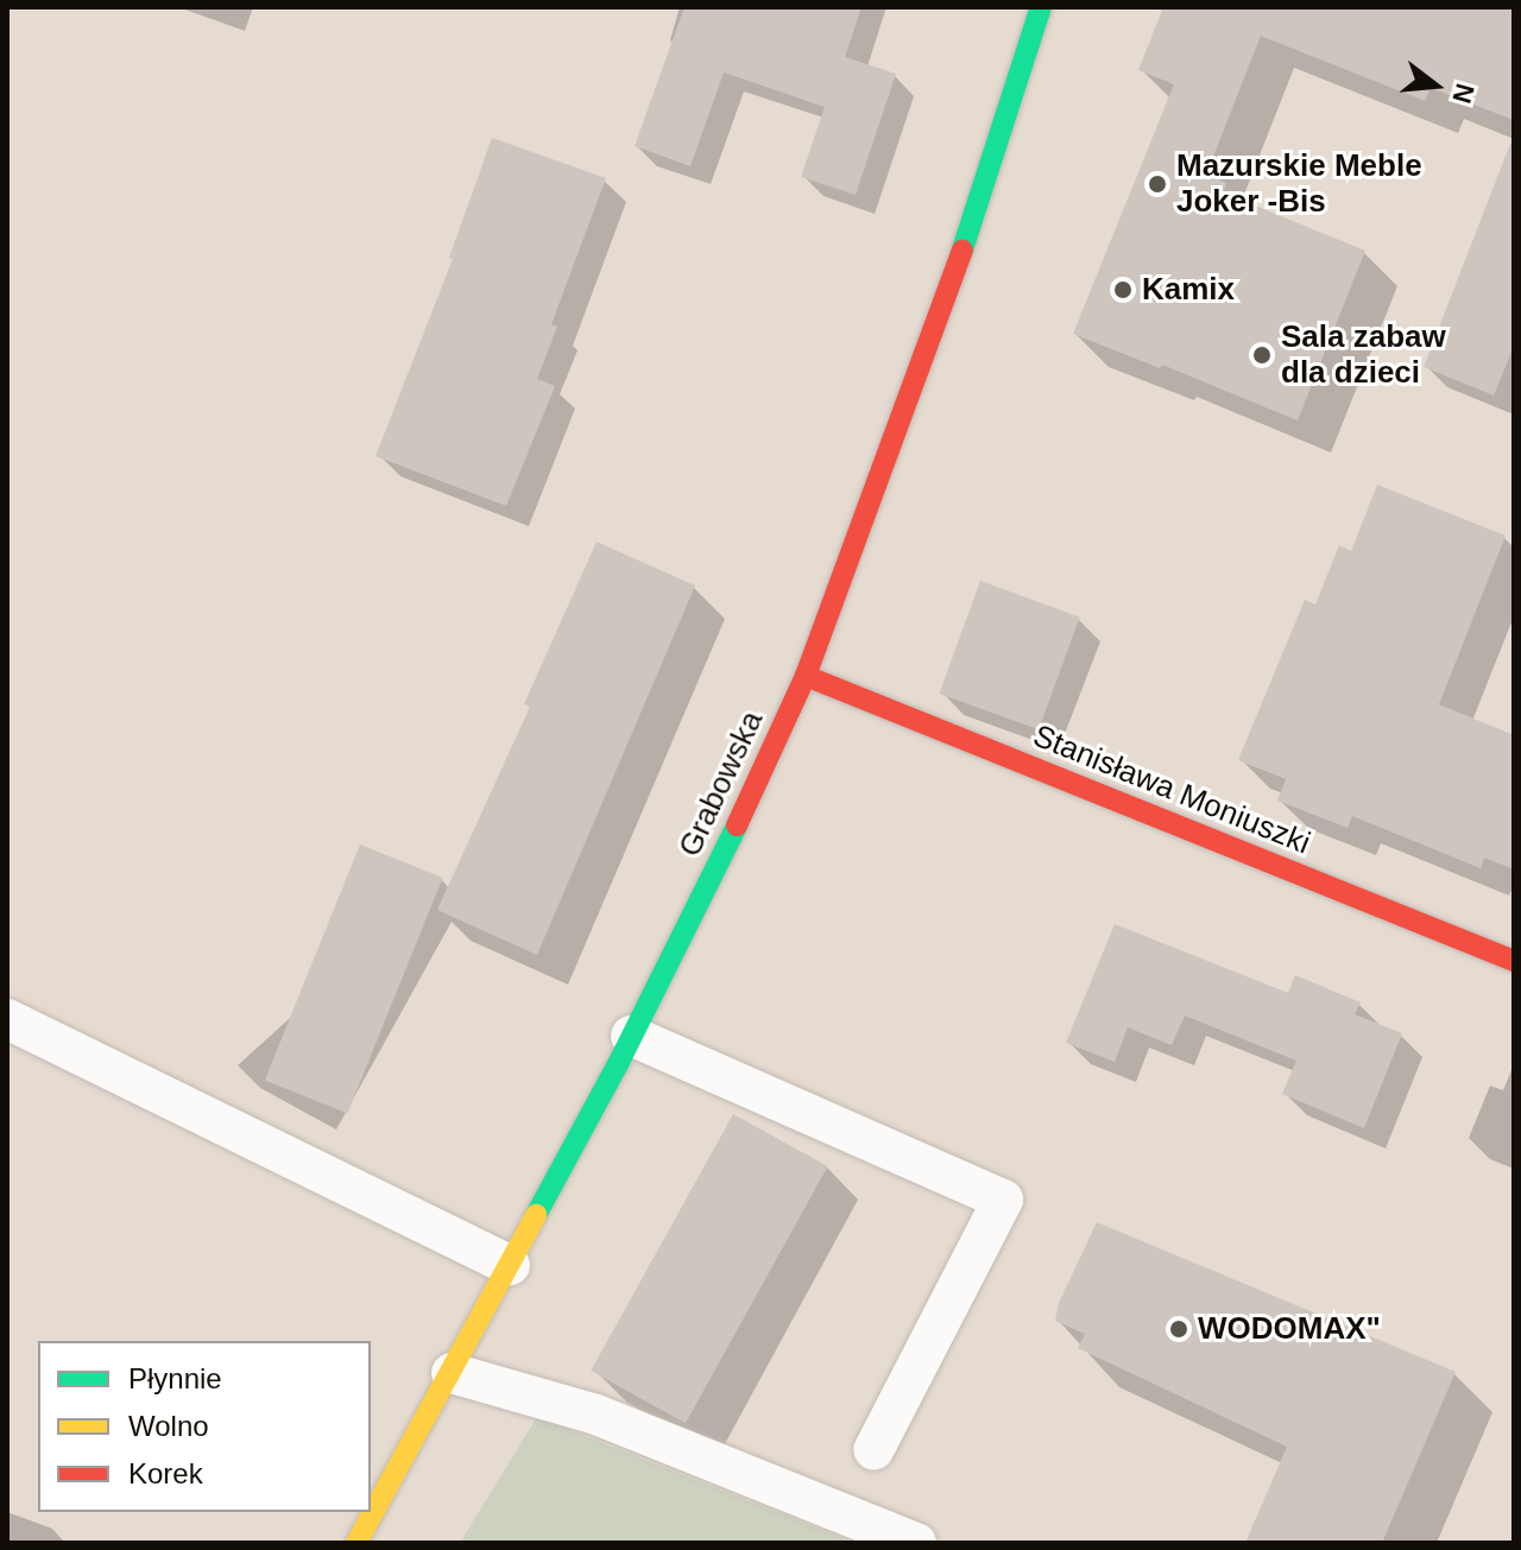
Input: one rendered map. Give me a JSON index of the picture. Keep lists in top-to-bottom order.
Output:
{
  "streets": {
    "street": ["Grabowska", "Stanisława Moniuszki"]
  },
  "crossings": [
    ["Grabowska", "Stanisława Moniuszki"]
  ],
  "places": [
    "Mazurskie Meble Joker -Bis",
    "Kamix",
    "Sala zabaw dla dzieci",
    "WODOMAX\""
  ],
  "legend": ["Płynnie", "Wolno", "Korek"],
  "north": "right"
}
